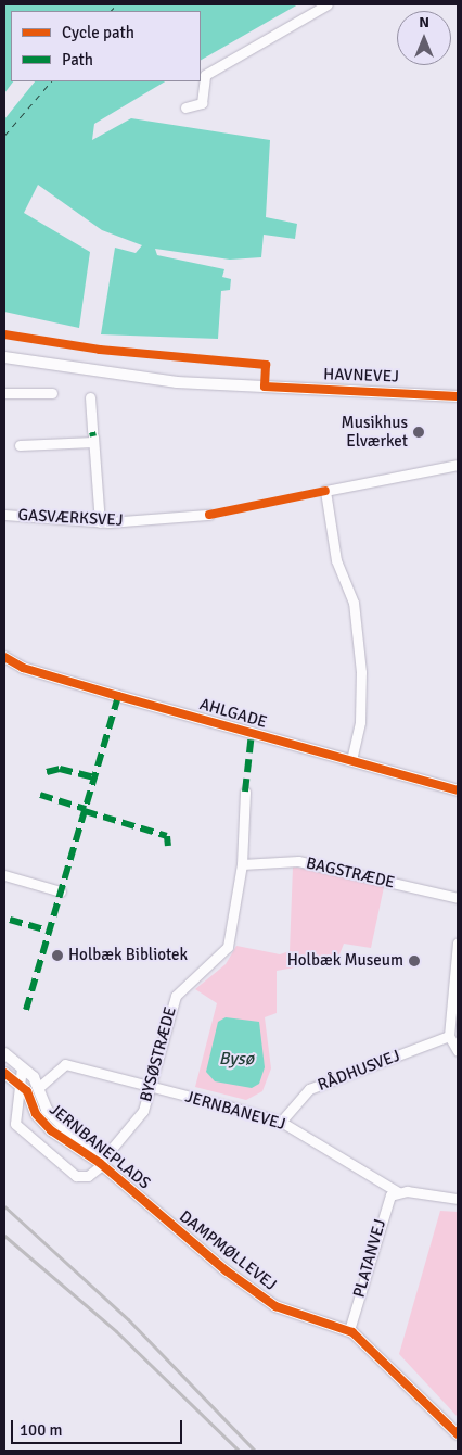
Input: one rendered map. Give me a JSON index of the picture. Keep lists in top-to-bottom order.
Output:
{
  "streets": {
    "street": [
      "HAVNEVEJ",
      "GASVÆRKSVEJ",
      "AHLGADE",
      "BAGSTRÆDE",
      "BYSØSTRÆDE",
      "RÅDHUSVEJ",
      "JERNBANEVEJ",
      "JERNBANEPLADS",
      "DAMPMØLLEVEJ",
      "PLATANVEJ"
    ]
  },
  "crossings": [
    ["BAGSTRÆDE", "BYSØSTRÆDE"],
    ["BYSØSTRÆDE", "JERNBANEVEJ"],
    ["BYSØSTRÆDE", "JERNBANEPLADS"],
    ["RÅDHUSVEJ", "JERNBANEVEJ"],
    ["JERNBANEVEJ", "JERNBANEPLADS"],
    ["JERNBANEVEJ", "PLATANVEJ"],
    ["JERNBANEPLADS", "DAMPMØLLEVEJ"],
    ["DAMPMØLLEVEJ", "PLATANVEJ"]
  ],
  "water": ["Bysø"],
  "places": ["Musikhus Elværket", "Holbæk Bibliotek", "Holbæk Museum"],
  "legend": ["Cycle path", "Path"],
  "scale_bar": "100 m",
  "north": "top"
}
